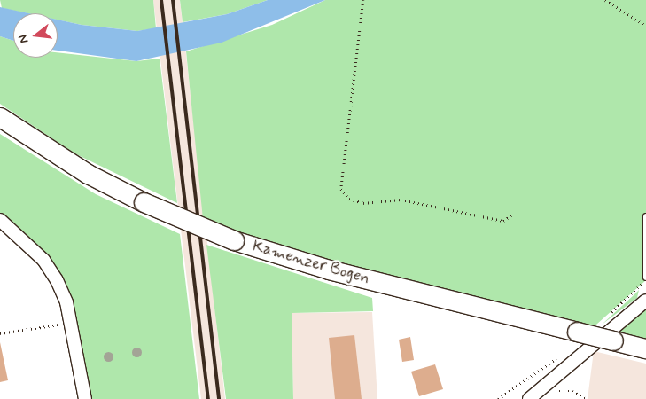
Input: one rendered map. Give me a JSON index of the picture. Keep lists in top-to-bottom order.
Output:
{
  "streets": {
    "main road": ["Kamenzer Bogen"]
  },
  "north": "left"
}
